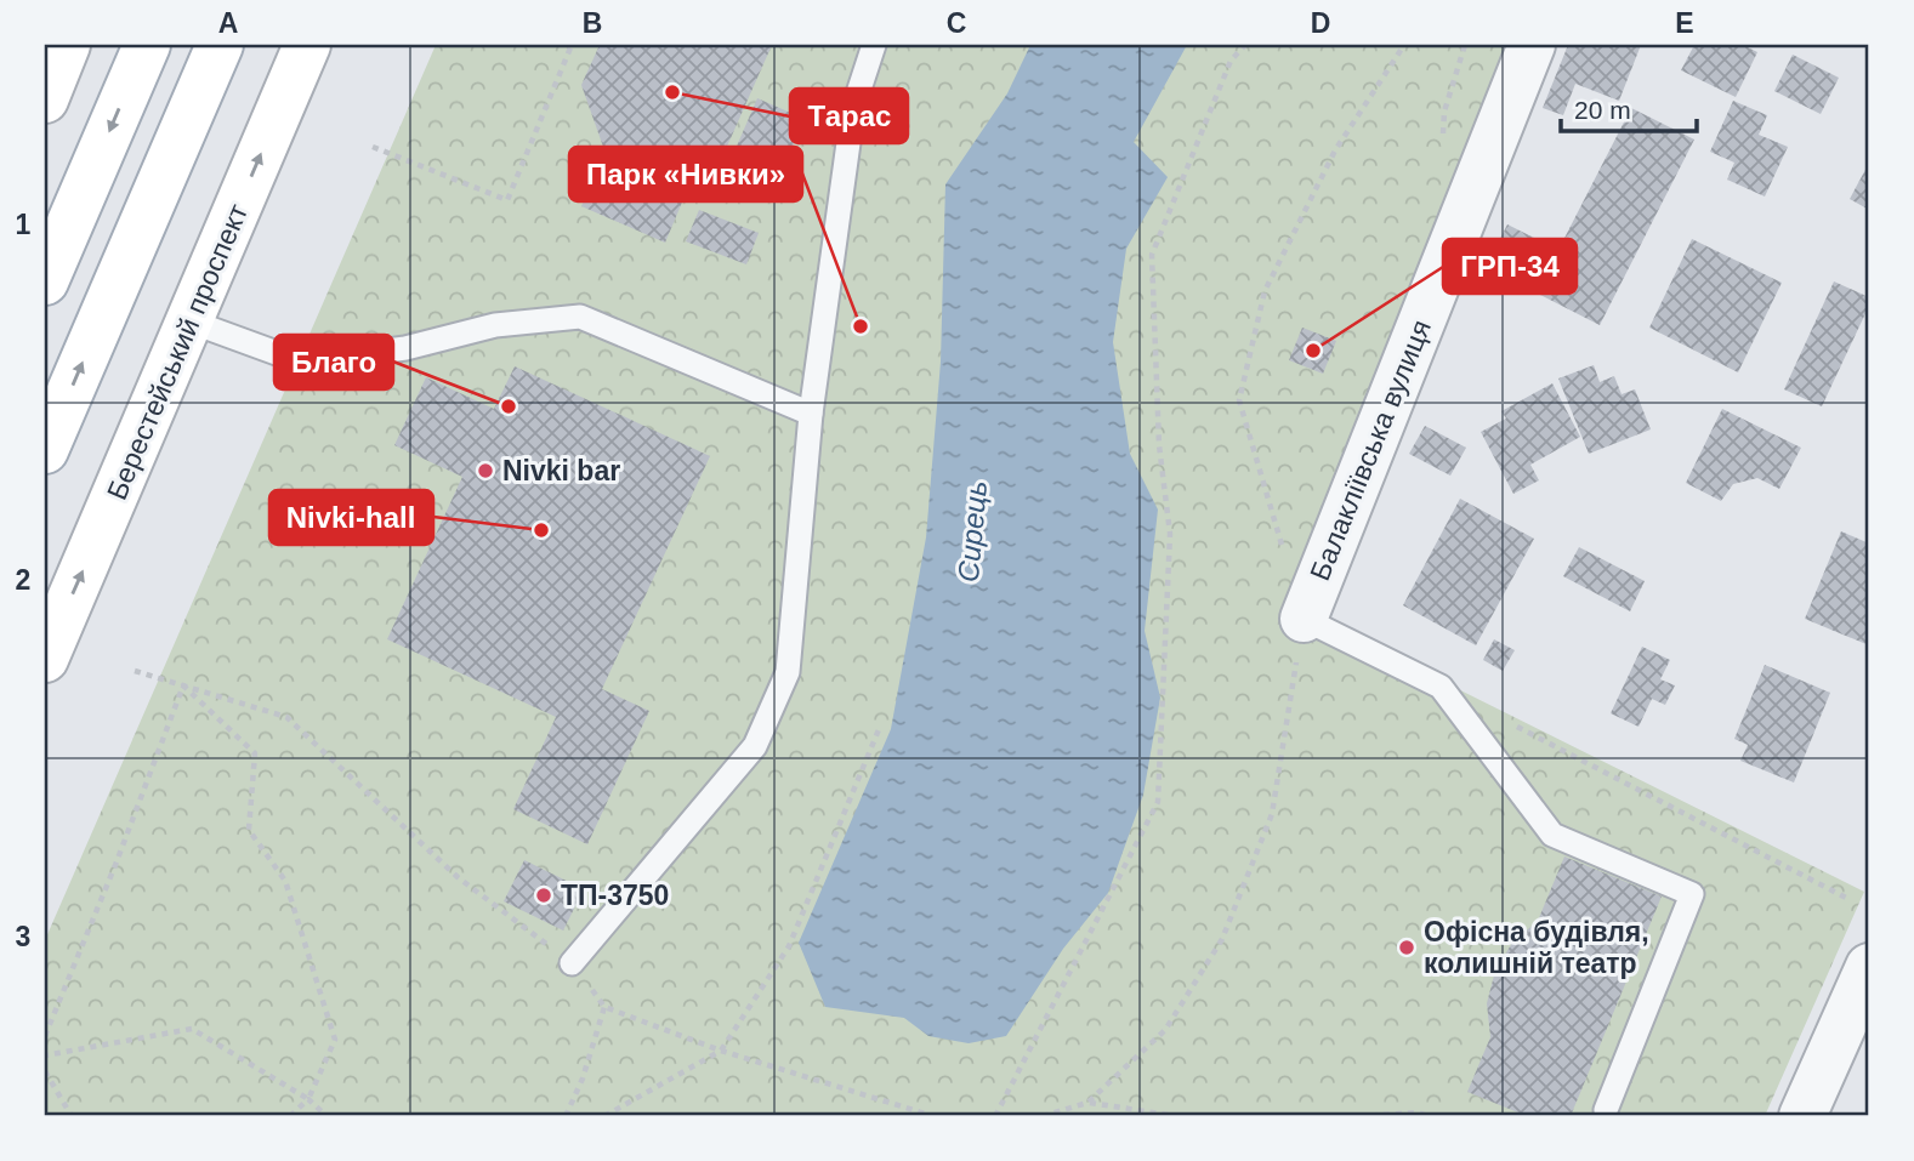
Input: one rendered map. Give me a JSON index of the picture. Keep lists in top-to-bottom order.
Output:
{
  "streets": {
    "main road": ["Берестейський проспект"],
    "street": ["Балакліївська вулиця"]
  },
  "water": ["Сирець"],
  "places": [
    "Тарас",
    "Парк «Нивки»",
    "ГРП-34",
    "Благо",
    "Nivki bar",
    "Nivki-hall",
    "ТП-3750",
    "Офісна будівля, колишній театр"
  ],
  "scale_bar": "20 m",
  "grid": {
    "columns": [
      "A",
      "B",
      "C",
      "D",
      "E"
    ],
    "rows": ["1", "2", "3"]
  }
}
